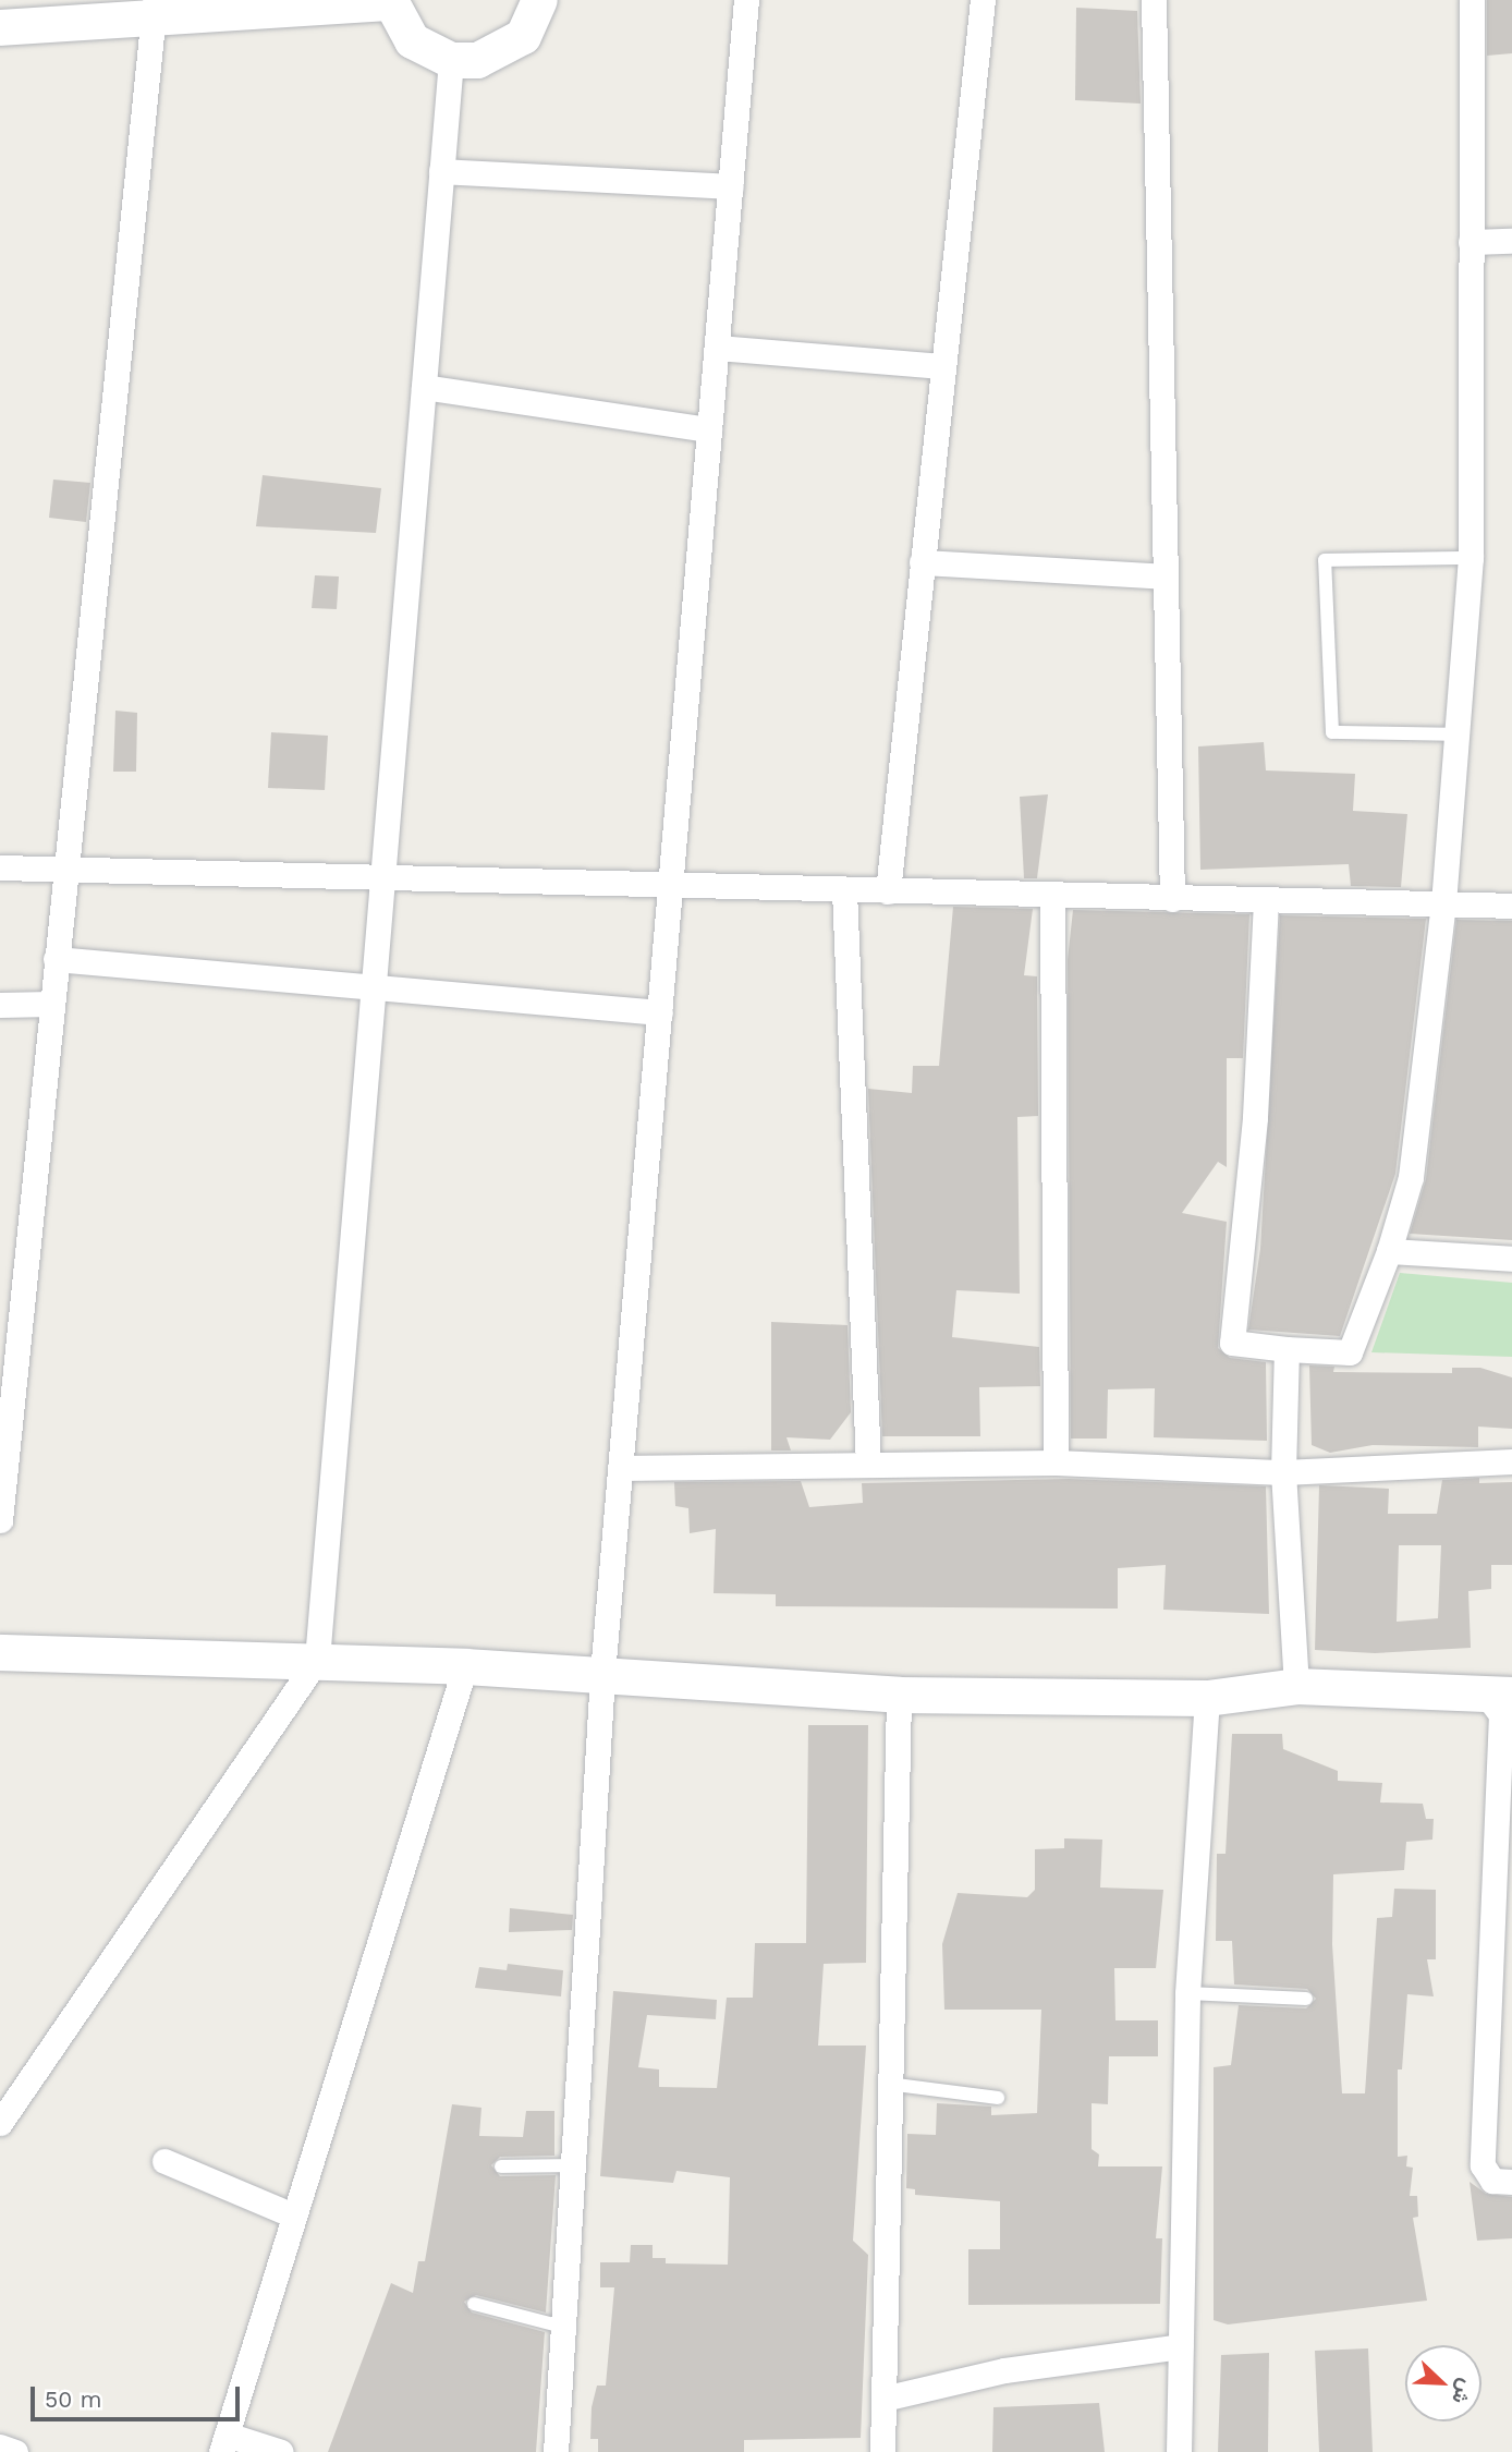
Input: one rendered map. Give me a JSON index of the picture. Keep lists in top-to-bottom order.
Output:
{
  "scale_bar": "50 m",
  "north": "bottom right"
}
